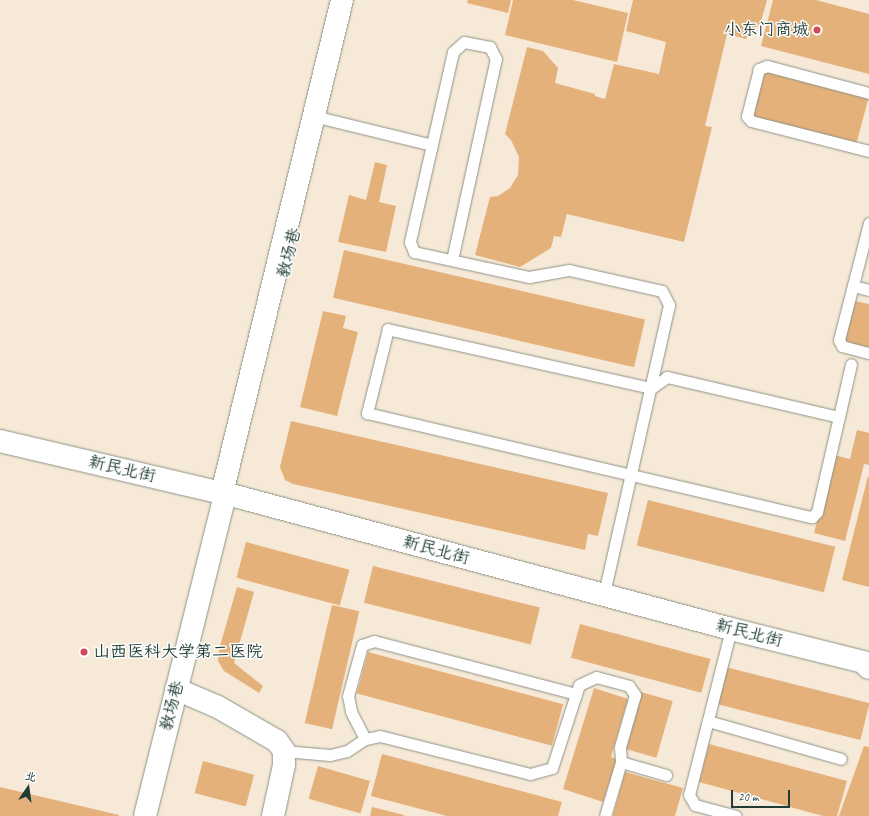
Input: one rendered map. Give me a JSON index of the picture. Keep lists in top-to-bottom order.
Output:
{
  "streets": {
    "street": ["教场巷", "新民北街"]
  },
  "crossings": [
    ["教场巷", "新民北街"]
  ],
  "places": ["小东门商城", "山西医科大学第二医院"],
  "scale_bar": "20 m",
  "north": "top"
}
